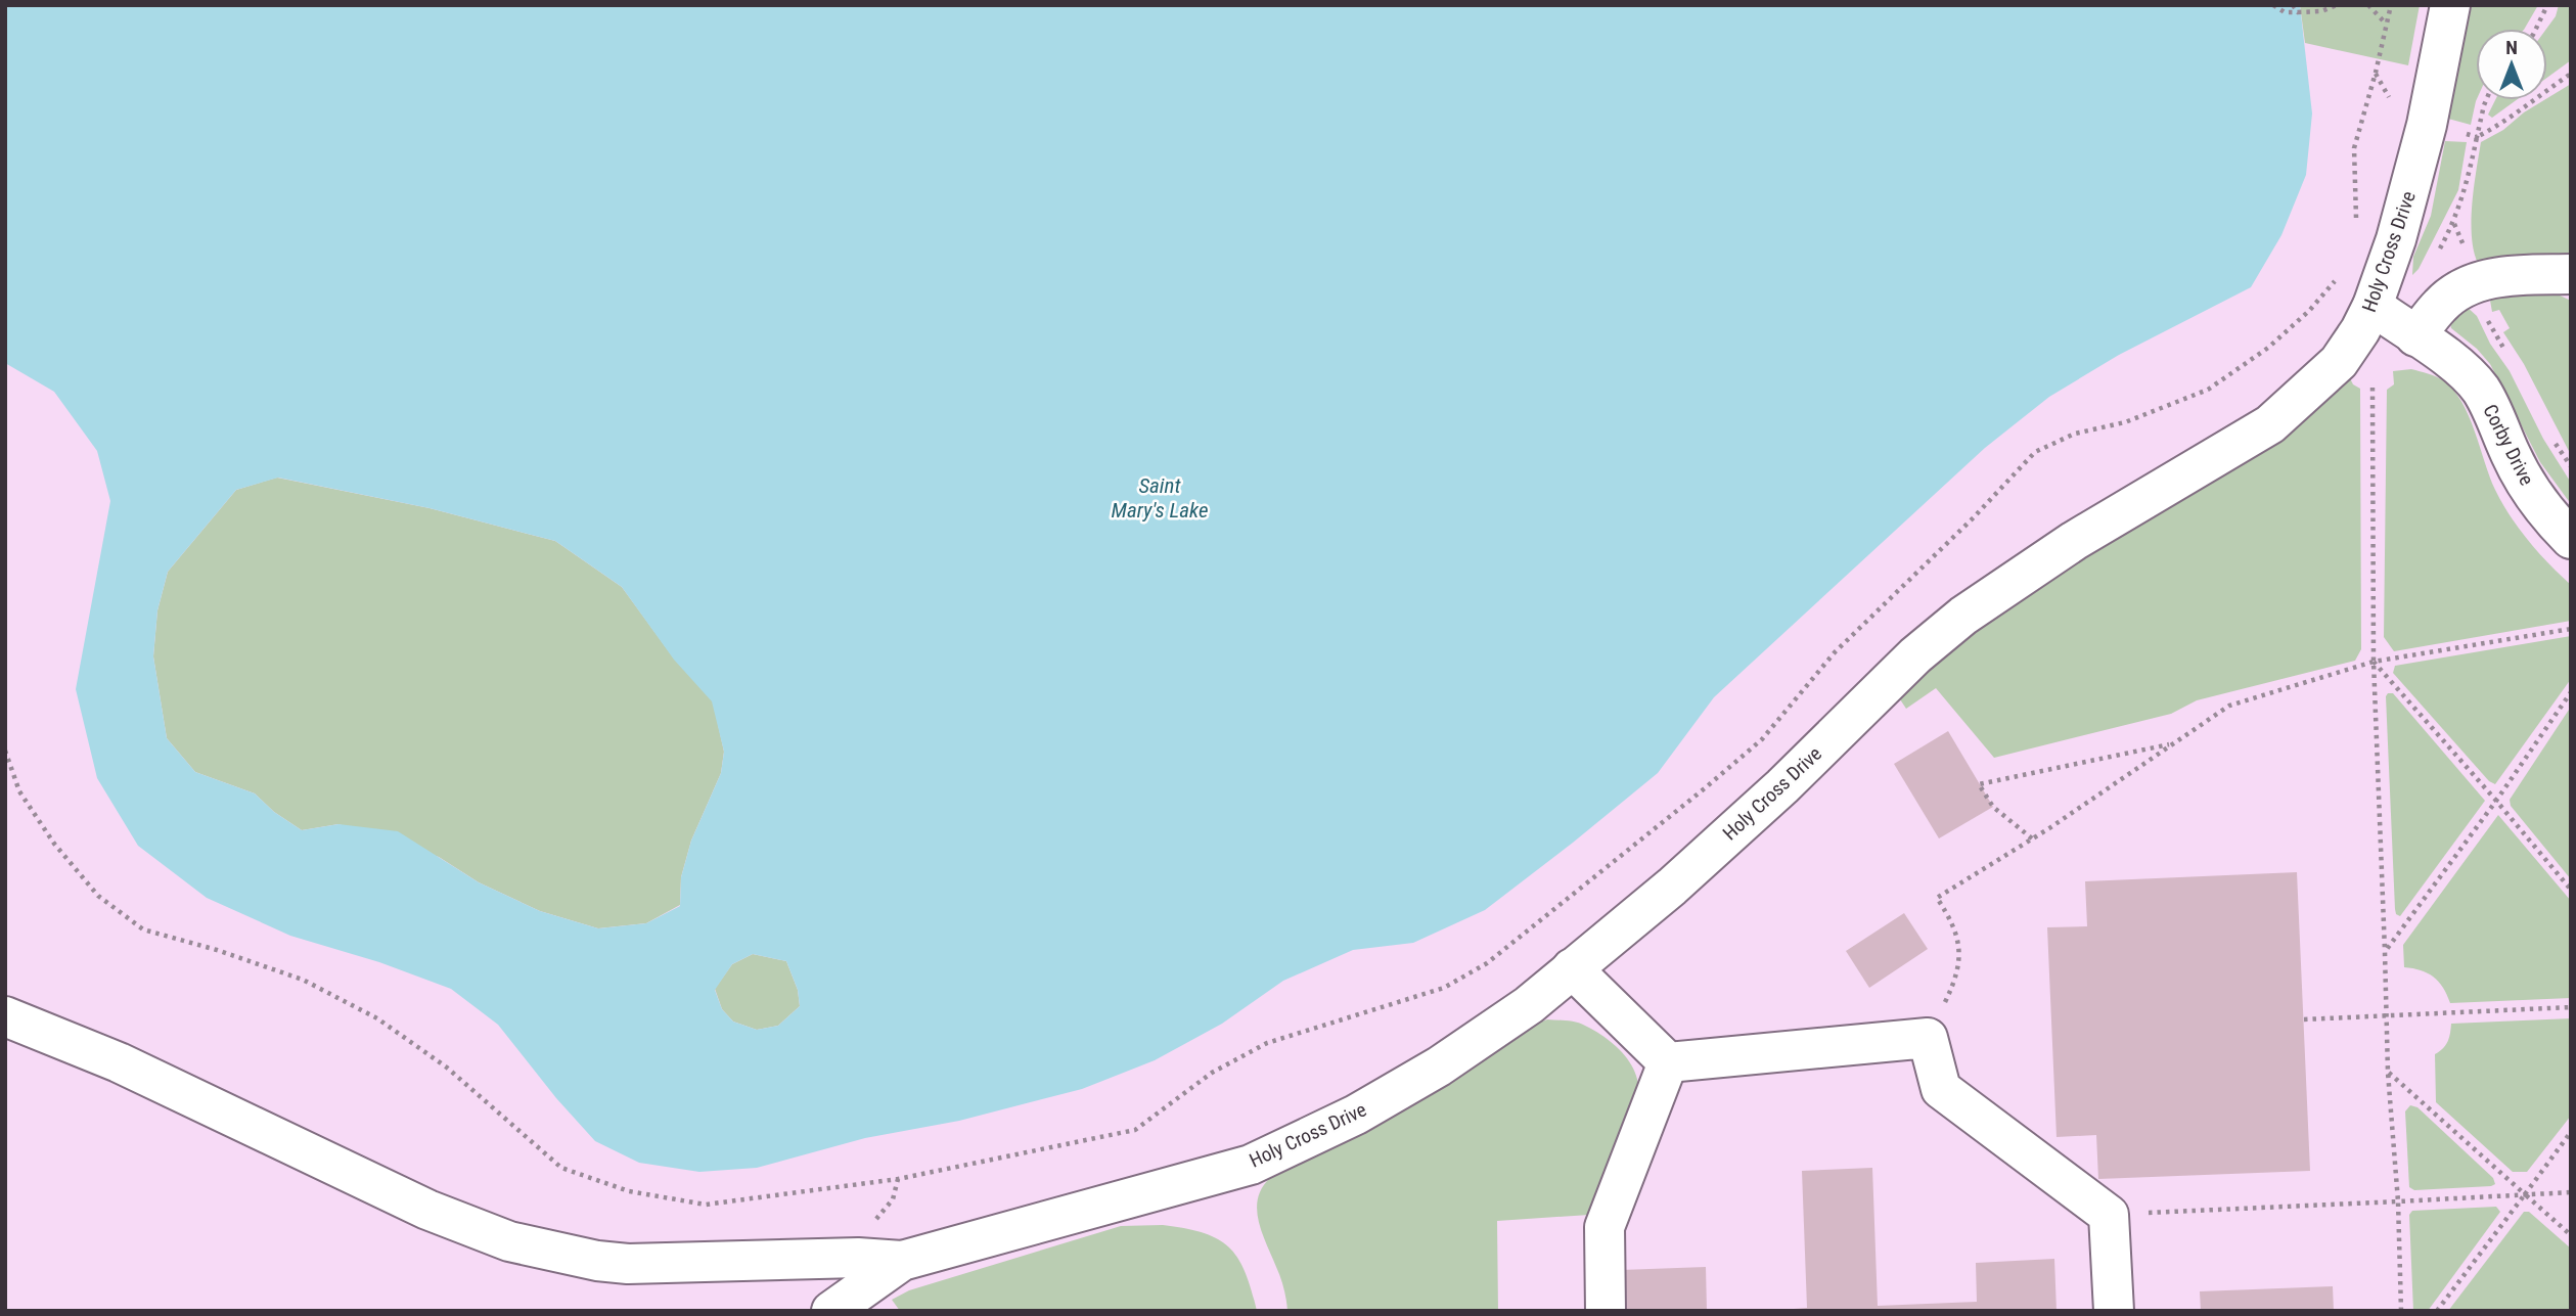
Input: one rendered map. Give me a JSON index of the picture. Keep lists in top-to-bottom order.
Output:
{
  "streets": {
    "street": ["Holy Cross Drive", "Corby Drive"]
  },
  "crossings": [
    ["Holy Cross Drive", "Corby Drive"]
  ],
  "water": ["Saint Mary's Lake"],
  "north": "top"
}
